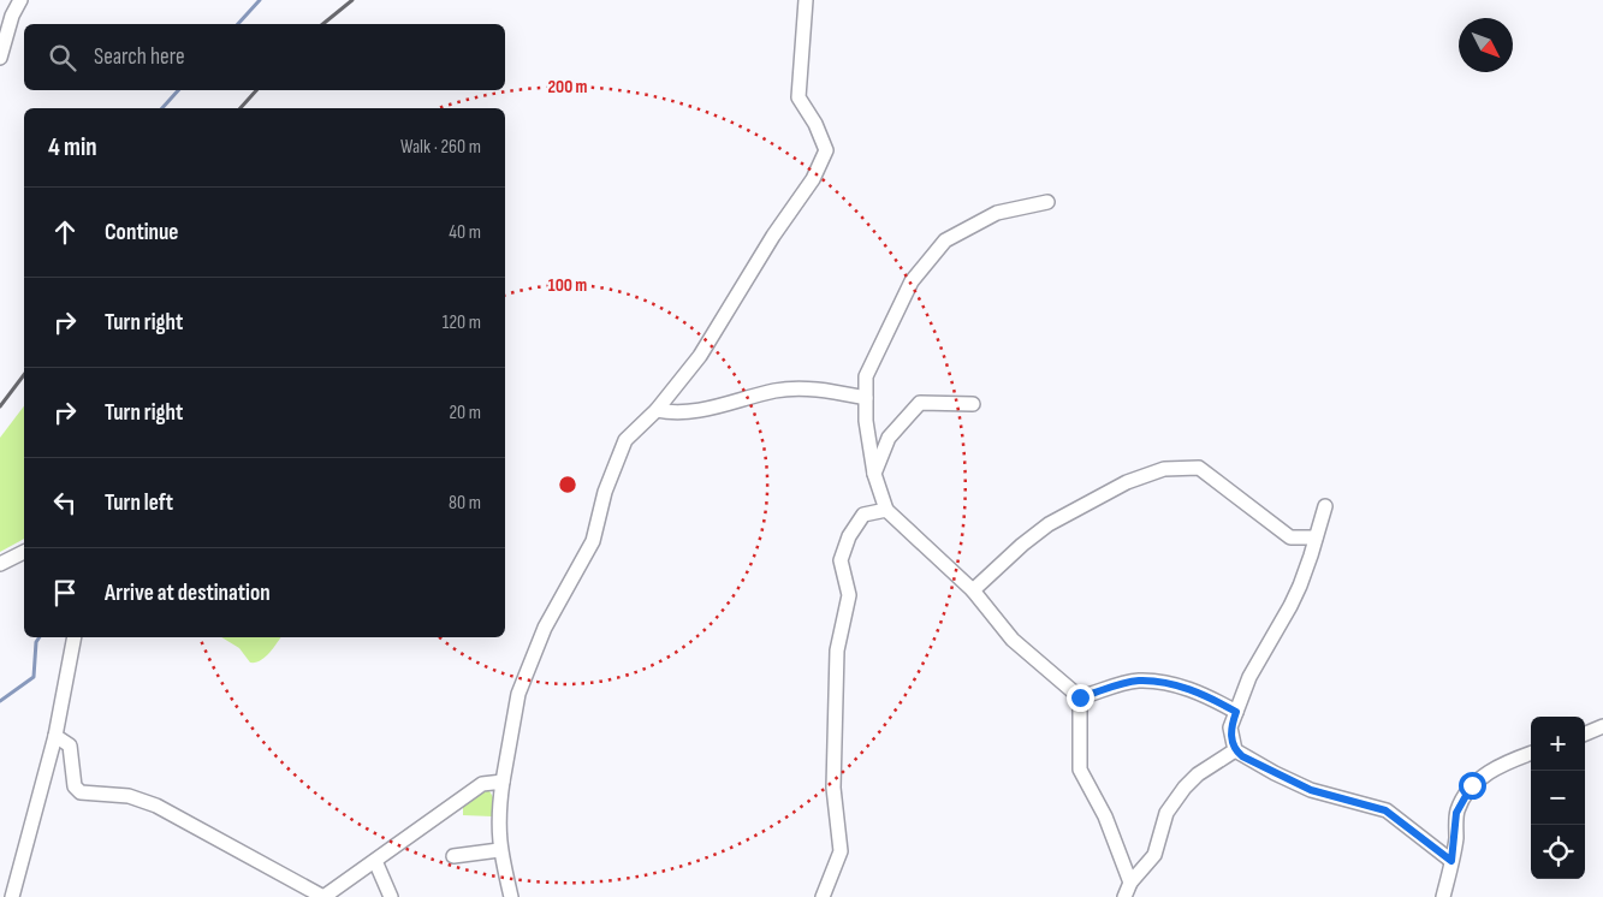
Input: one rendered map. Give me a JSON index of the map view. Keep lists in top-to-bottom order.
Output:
{
  "north": "bottom right",
  "page": {
    "search": "Search here",
    "heading": ["4 min", "Walk · 260 m"],
    "list": [
      ["Continue", "40 m"],
      ["Turn right", "120 m"],
      ["Turn right", "20 m"],
      ["Turn left", "80 m"],
      "Arrive at destination"
    ],
    "map_buttons": ["+", "−"]
  },
  "rings": ["200 m", "100 m"]
}
